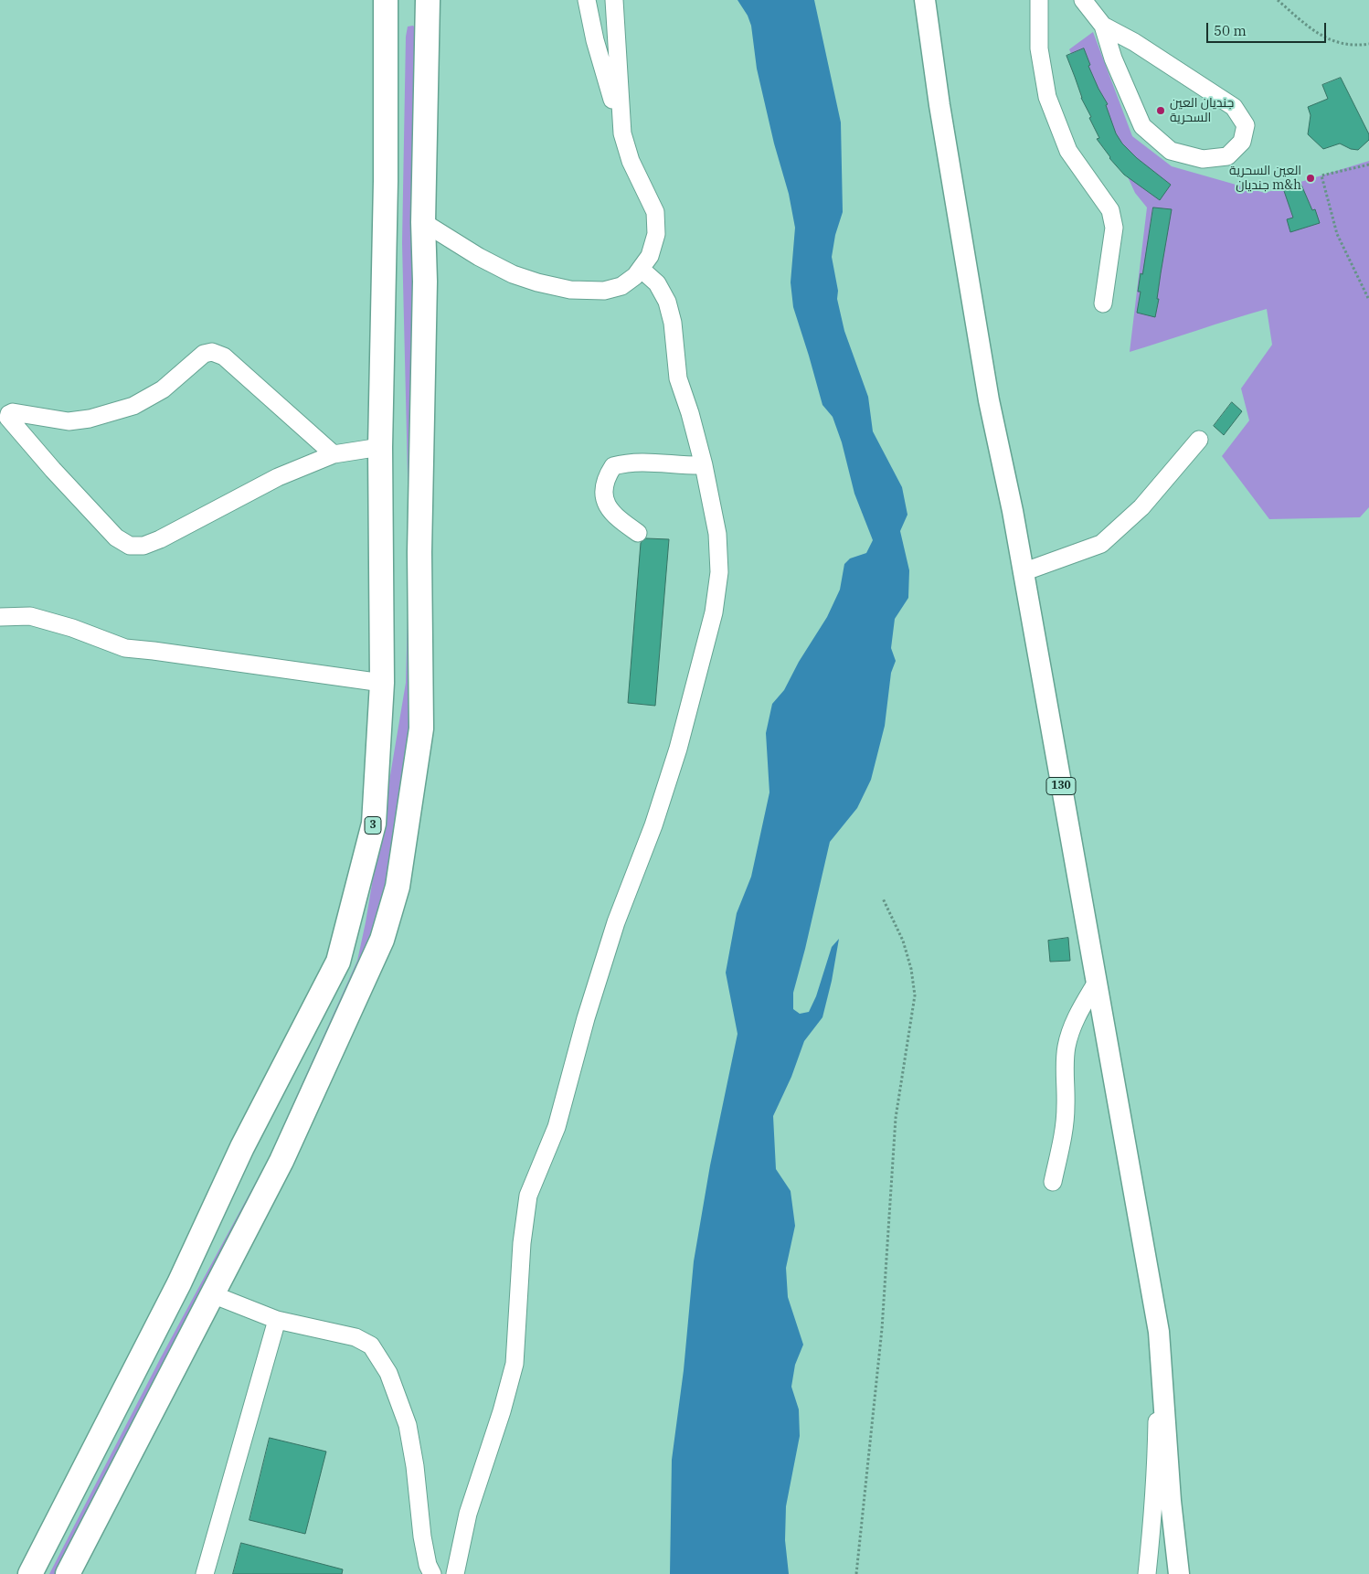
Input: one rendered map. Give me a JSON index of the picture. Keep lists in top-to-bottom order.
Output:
{
  "streets": {
    "highway": ["3"],
    "main road": ["130"]
  },
  "places": ["جنديان العين السحرية", "العين السحرية جنديان m&h"],
  "scale_bar": "50 m"
}
